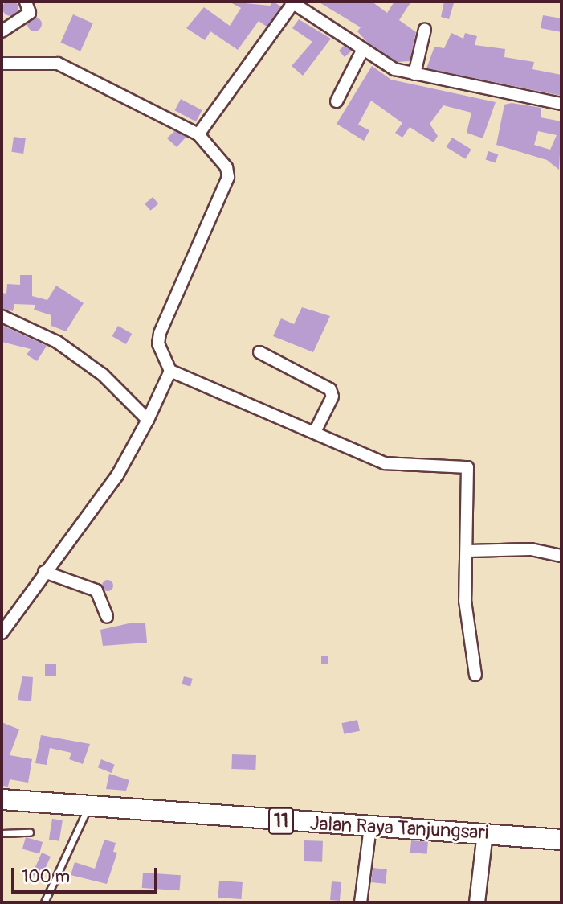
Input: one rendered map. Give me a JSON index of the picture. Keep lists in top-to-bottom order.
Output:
{
  "streets": {
    "highway": ["11", "Jalan Raya Tanjungsari"]
  },
  "scale_bar": "100 m"
}
